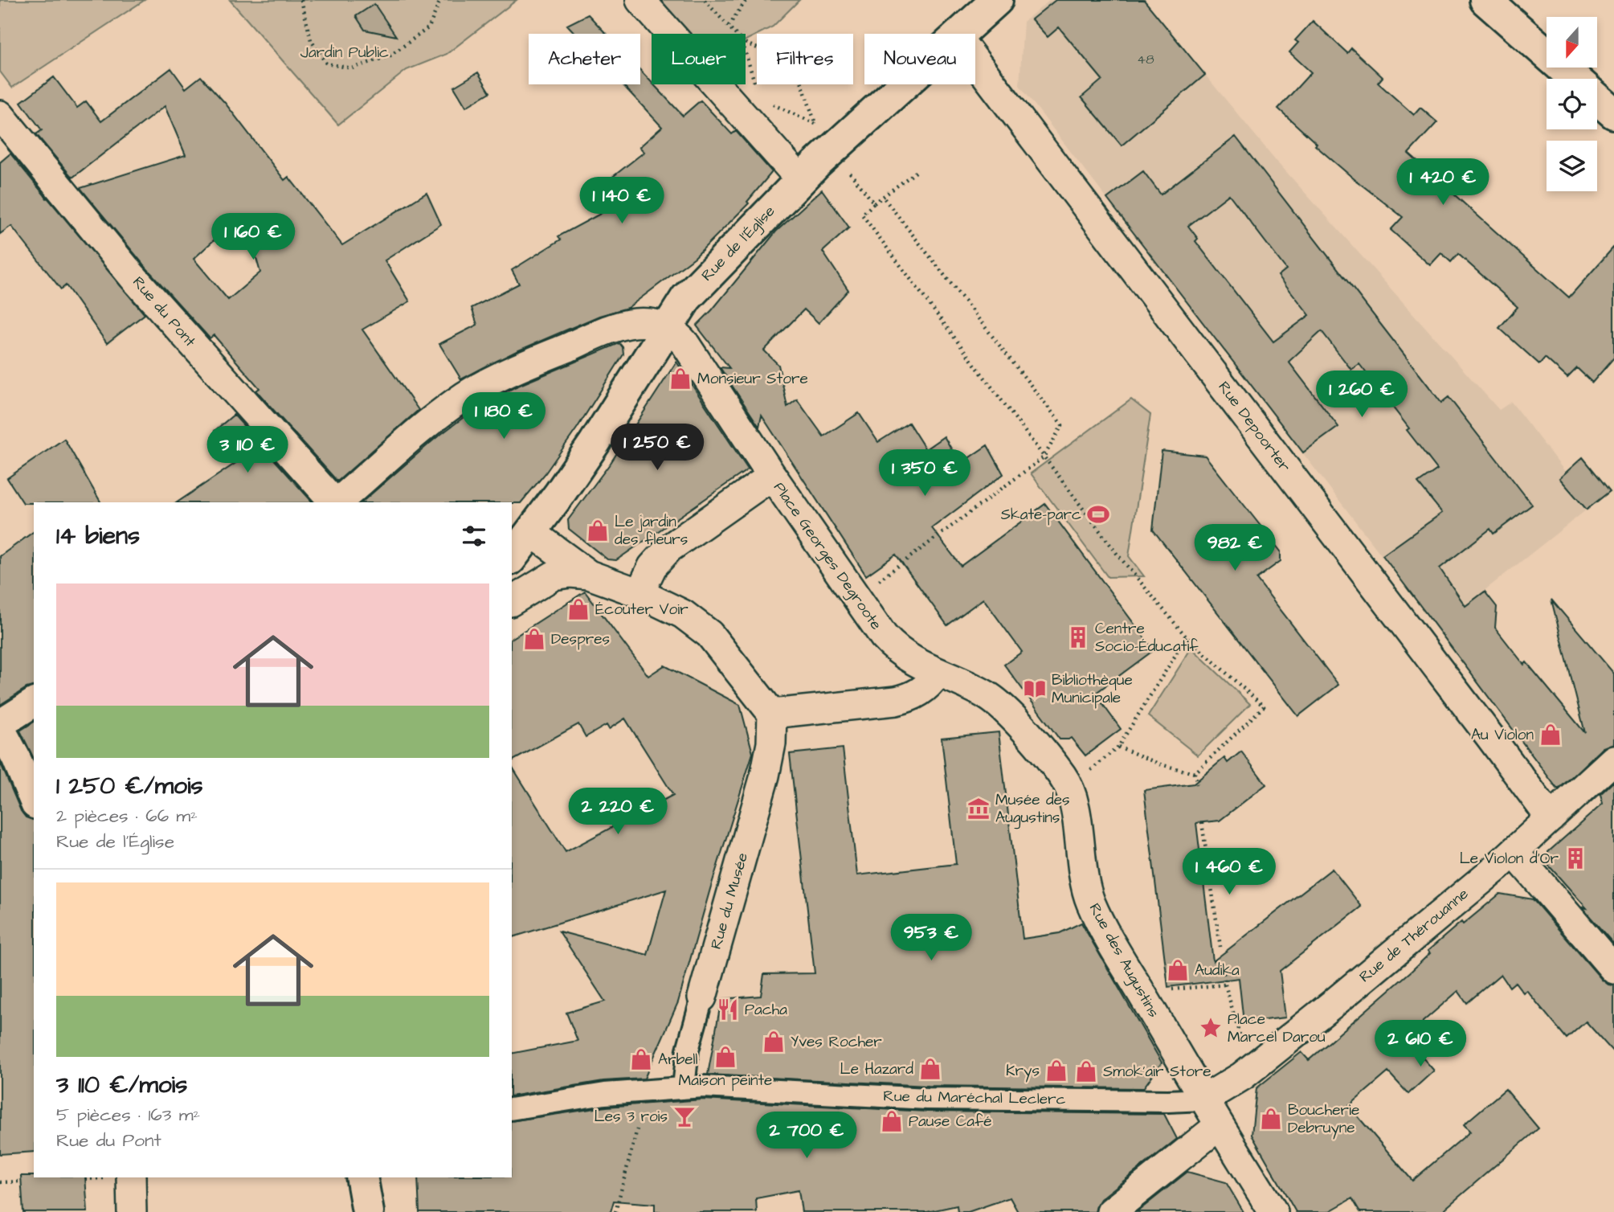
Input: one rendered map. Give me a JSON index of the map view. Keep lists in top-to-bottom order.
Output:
{
  "streets": {
    "main road": ["Rue de l'Église"],
    "street": [
      "Rue du Pont",
      "Rue Depoorter",
      "Place Georges Degroote",
      "Rue du Musée",
      "Rue de Thérouanne",
      "Rue des Augustins",
      "Rue du Maréchal Leclerc"
    ]
  },
  "crossings": [
    ["Rue Depoorter", "Rue de Thérouanne"],
    ["Place Georges Degroote", "Rue des Augustins"],
    ["Rue du Musée", "Rue du Maréchal Leclerc"],
    ["Rue de Thérouanne", "Rue des Augustins"],
    ["Rue de Thérouanne", "Rue du Maréchal Leclerc"],
    ["Rue des Augustins", "Rue du Maréchal Leclerc"]
  ],
  "parks": ["Jardin Public"],
  "places": {
    "shop": [
      "Monsieur Store",
      "Le jardin des fleurs",
      "Écouter Voir",
      "Despres",
      "Au Violon",
      "Audika",
      "Yves Rocher",
      "Maison peinte",
      "Arbell",
      "Le Hazard",
      "Krys",
      "Smok'air Store",
      "Boucherie Debruyne",
      "Pause Café"
    ],
    "sports": ["Skate-parc"],
    "building": ["Centre Socio-Éducatif", "Le Violon d'Or"],
    "library": ["Bibliothèque Municipale"],
    "museum": ["Musée des Augustins"],
    "restaurant": ["Pacha"],
    "place": ["Place Marcel Darou"],
    "bar": ["Les 3 rois"]
  },
  "house_numbers": ["48"],
  "north": "bottom",
  "page": {
    "chip": [
      "Acheter",
      "Louer",
      "Filtres",
      "Nouveau"
    ],
    "price": [
      "1 420 €",
      "1 140 €",
      "1 160 €",
      "1 260 €",
      "1 180 €",
      "1 250 €",
      "3 110 €",
      "1 350 €",
      "982 €",
      "2 220 €",
      "1 460 €",
      "953 €",
      "2 610 €",
      "2 700 €"
    ],
    "heading": "14 biens",
    "list": [
      {
        "name": "1 250 €/mois",
        "note": "2 pièces · 66 m² · Rue de l'Église"
      },
      {
        "name": "3 110 €/mois",
        "note": "5 pièces · 163 m² · Rue du Pont"
      }
    ]
  }
}
